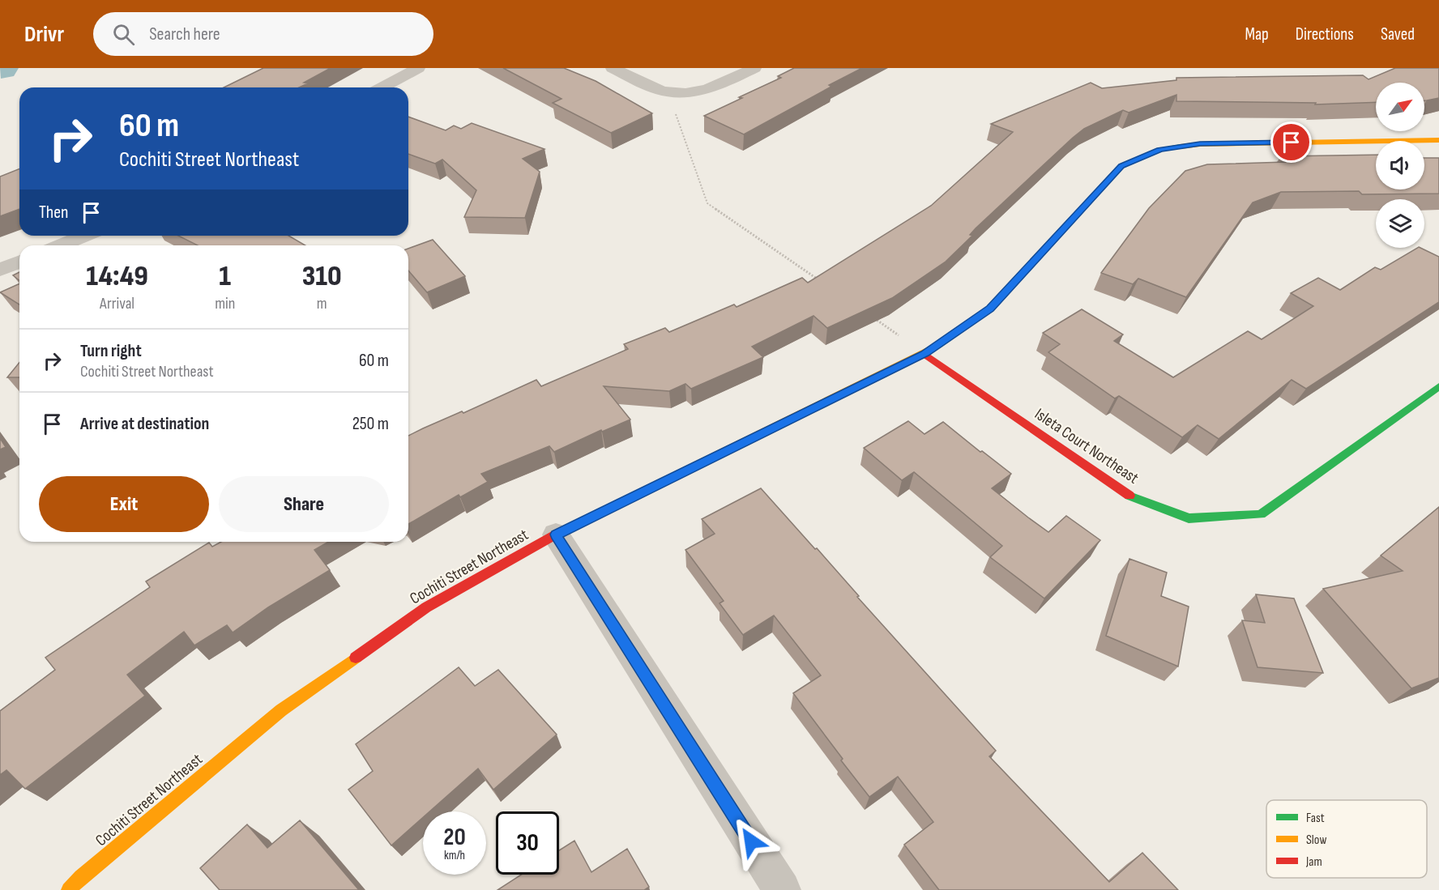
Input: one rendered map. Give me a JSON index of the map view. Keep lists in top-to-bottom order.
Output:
{
  "streets": {
    "street": ["Isleta Court Northeast", "Cochiti Street Northeast"]
  },
  "crossings": [
    ["Isleta Court Northeast", "Cochiti Street Northeast"]
  ],
  "legend": ["Fast", "Slow", "Jam"],
  "north": "top right",
  "page": {
    "header": "Drivr",
    "search": "Search here",
    "nav": ["Map", "Directions", "Saved"],
    "turn": ["60 m", "Cochiti Street Northeast"],
    "then": "Then",
    "eta": [
      "14:49",
      "Arrival",
      "1",
      "min",
      "310",
      "m"
    ],
    "list": [
      {
        "name": "Turn right",
        "note": "Cochiti Street Northeast",
        "value": "60 m"
      },
      {
        "name": "Arrive at destination",
        "value": "250 m"
      }
    ],
    "buttons": ["Exit", "Share"],
    "speed": "20 km/h",
    "limit": "30"
  }
}
